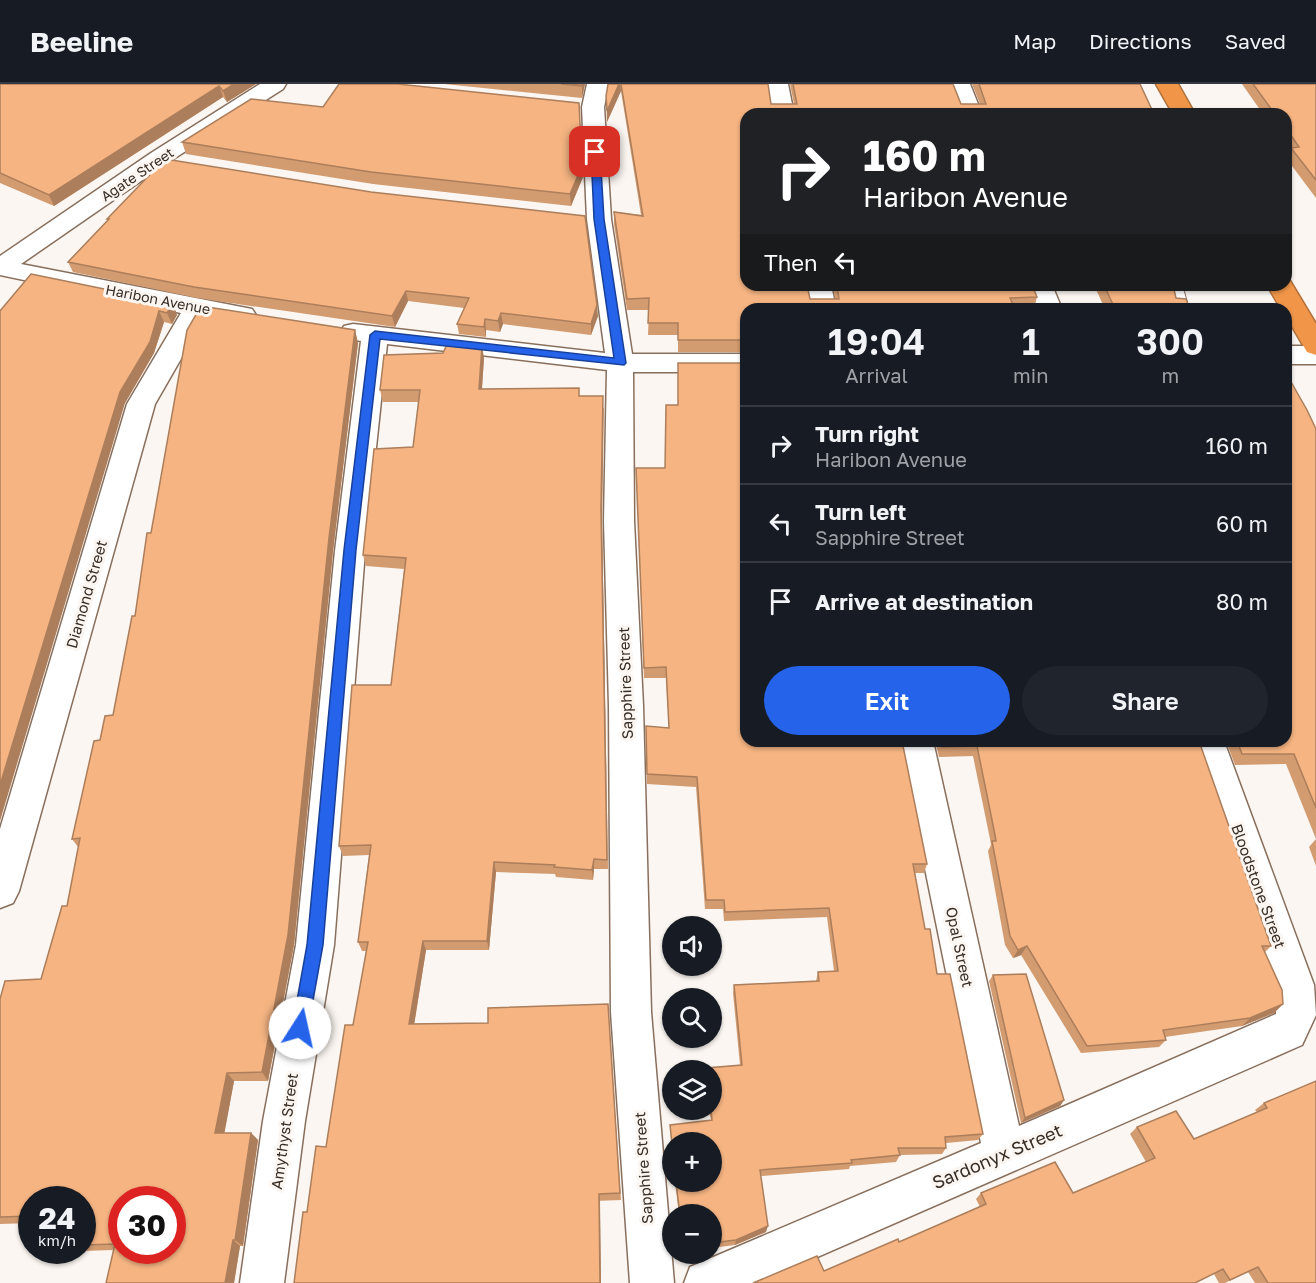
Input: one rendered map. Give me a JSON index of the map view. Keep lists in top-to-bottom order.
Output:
{
  "streets": {
    "street": [
      "Agate Street",
      "Haribon Avenue",
      "Diamond Street",
      "Sapphire Street",
      "Bloodstone Street",
      "Opal Street",
      "Amythyst Street",
      "Sardonyx Street"
    ]
  },
  "crossings": [
    ["Agate Street", "Haribon Avenue"],
    ["Haribon Avenue", "Diamond Street"],
    ["Bloodstone Street", "Sardonyx Street"],
    ["Opal Street", "Sardonyx Street"]
  ],
  "page": {
    "header": "Beeline",
    "nav": ["Map", "Directions", "Saved"],
    "turn": ["160 m", "Haribon Avenue"],
    "then": "Then",
    "eta": [
      "19:04",
      "Arrival",
      "1",
      "min",
      "300",
      "m"
    ],
    "list": [
      {
        "name": "Turn right",
        "note": "Haribon Avenue",
        "value": "160 m"
      },
      {
        "name": "Turn left",
        "note": "Sapphire Street",
        "value": "60 m"
      },
      {
        "name": "Arrive at destination",
        "value": "80 m"
      }
    ],
    "buttons": ["Exit", "Share"],
    "map_buttons": ["+", "−"],
    "speed": "24 km/h",
    "limit": "30"
  }
}
